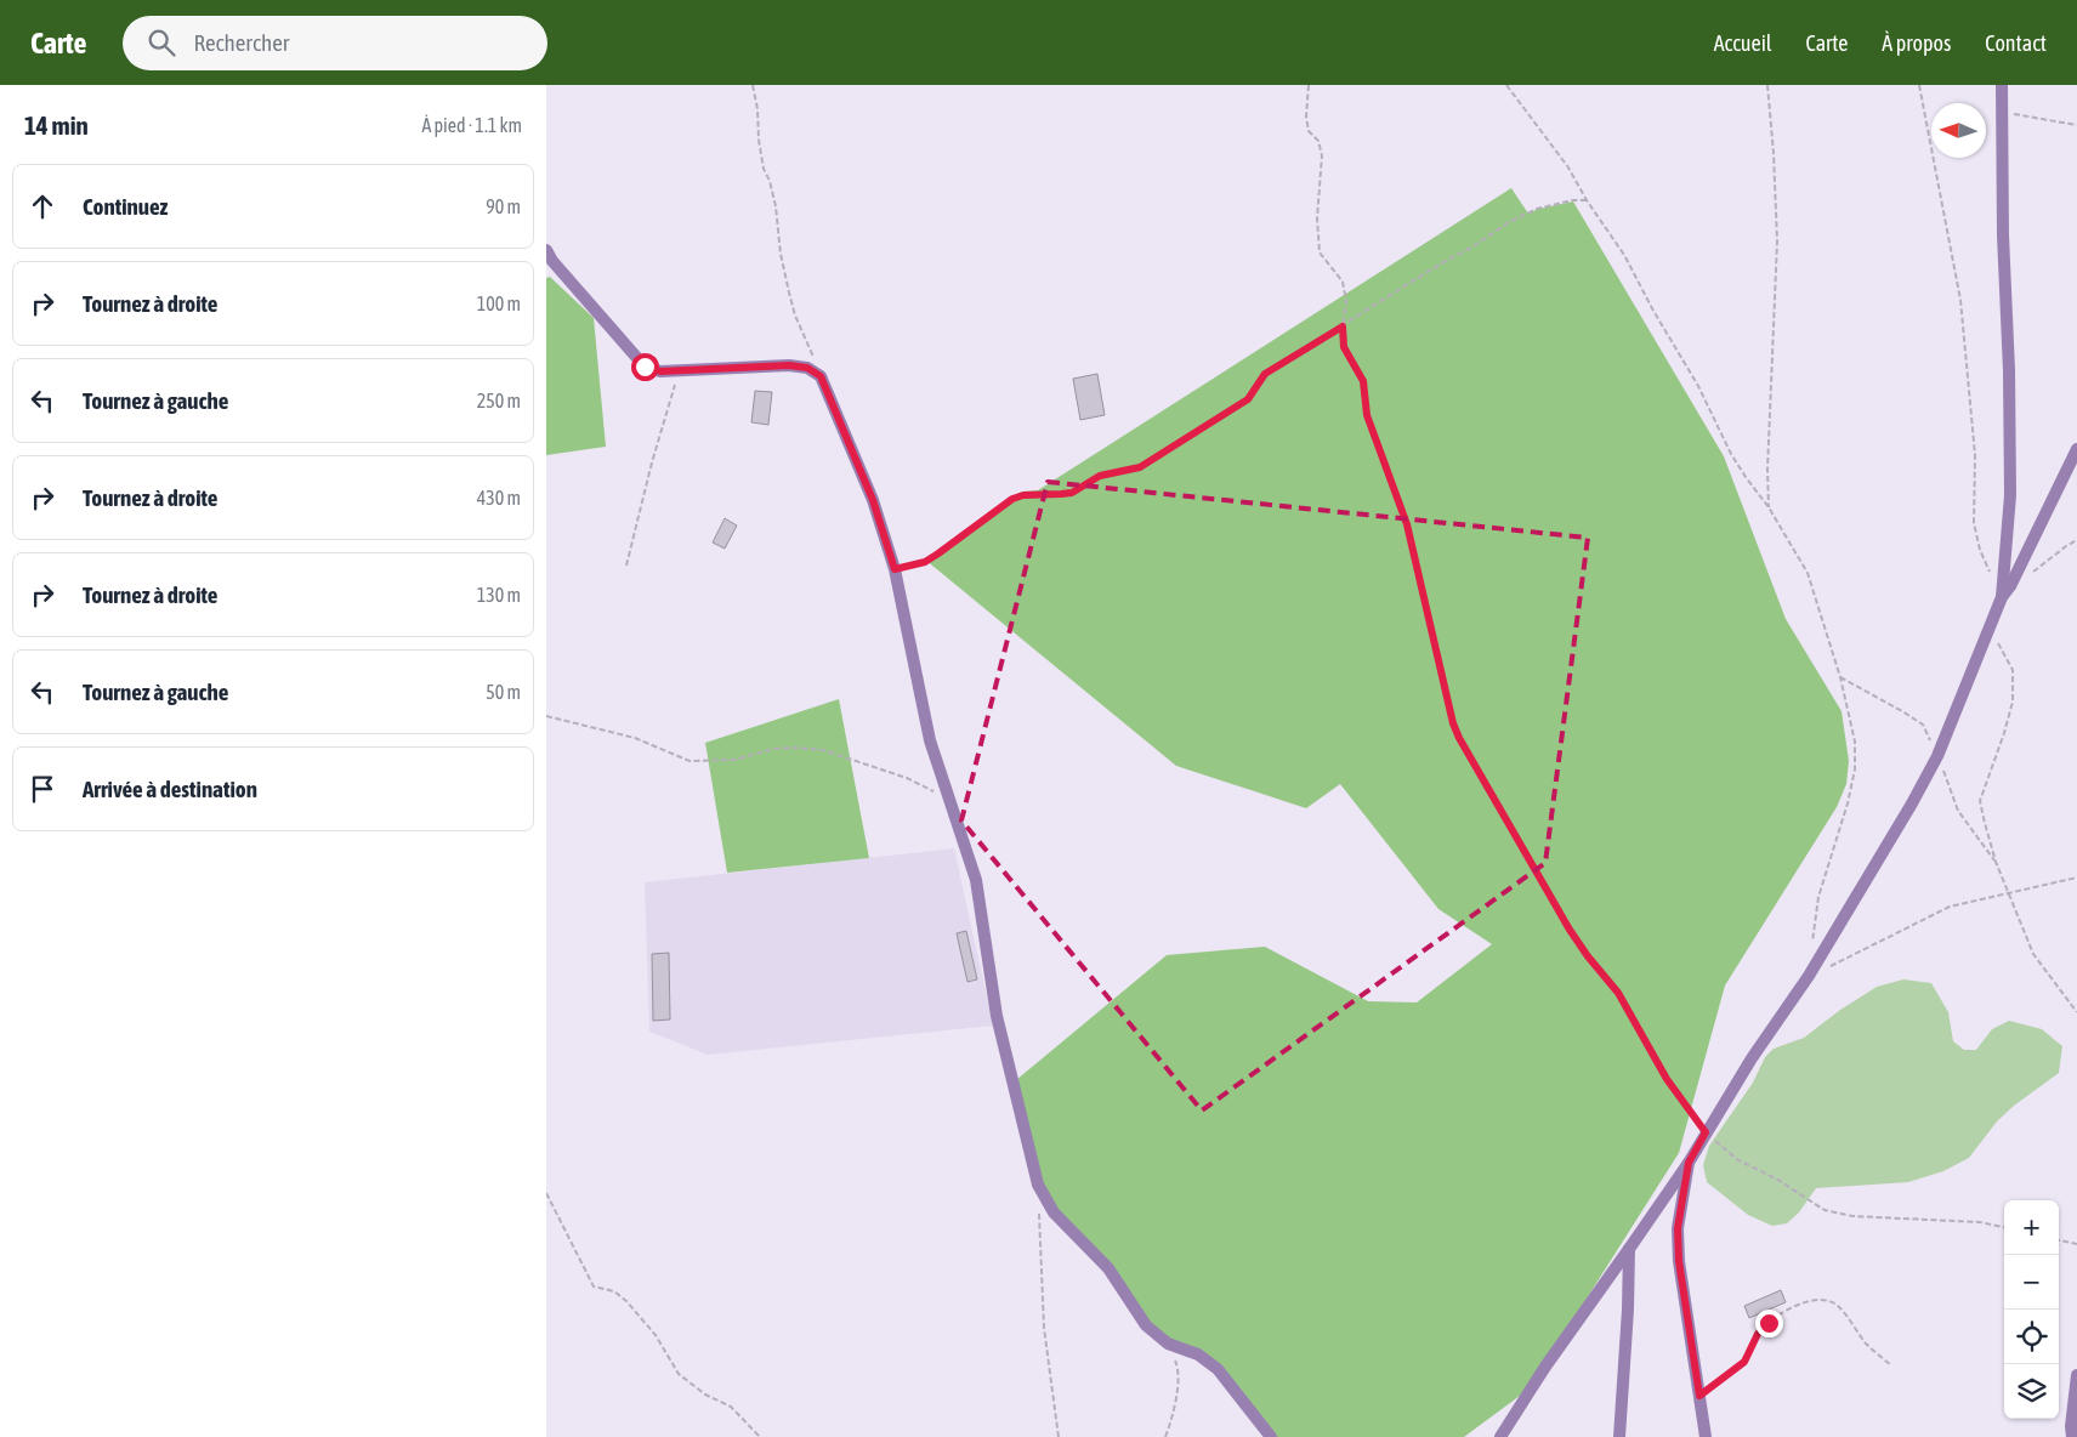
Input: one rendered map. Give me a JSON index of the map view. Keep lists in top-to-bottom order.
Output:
{
  "north": "left",
  "page": {
    "header": "Carte",
    "search": "Rechercher",
    "nav": [
      "Accueil",
      "Carte",
      "À propos",
      "Contact"
    ],
    "heading": ["14 min", "À pied · 1.1 km"],
    "list": [
      ["Continuez", "90 m"],
      ["Tournez à droite", "100 m"],
      ["Tournez à gauche", "250 m"],
      ["Tournez à droite", "430 m"],
      ["Tournez à droite", "130 m"],
      ["Tournez à gauche", "50 m"],
      "Arrivée à destination"
    ],
    "map_buttons": ["+", "−"]
  }
}
